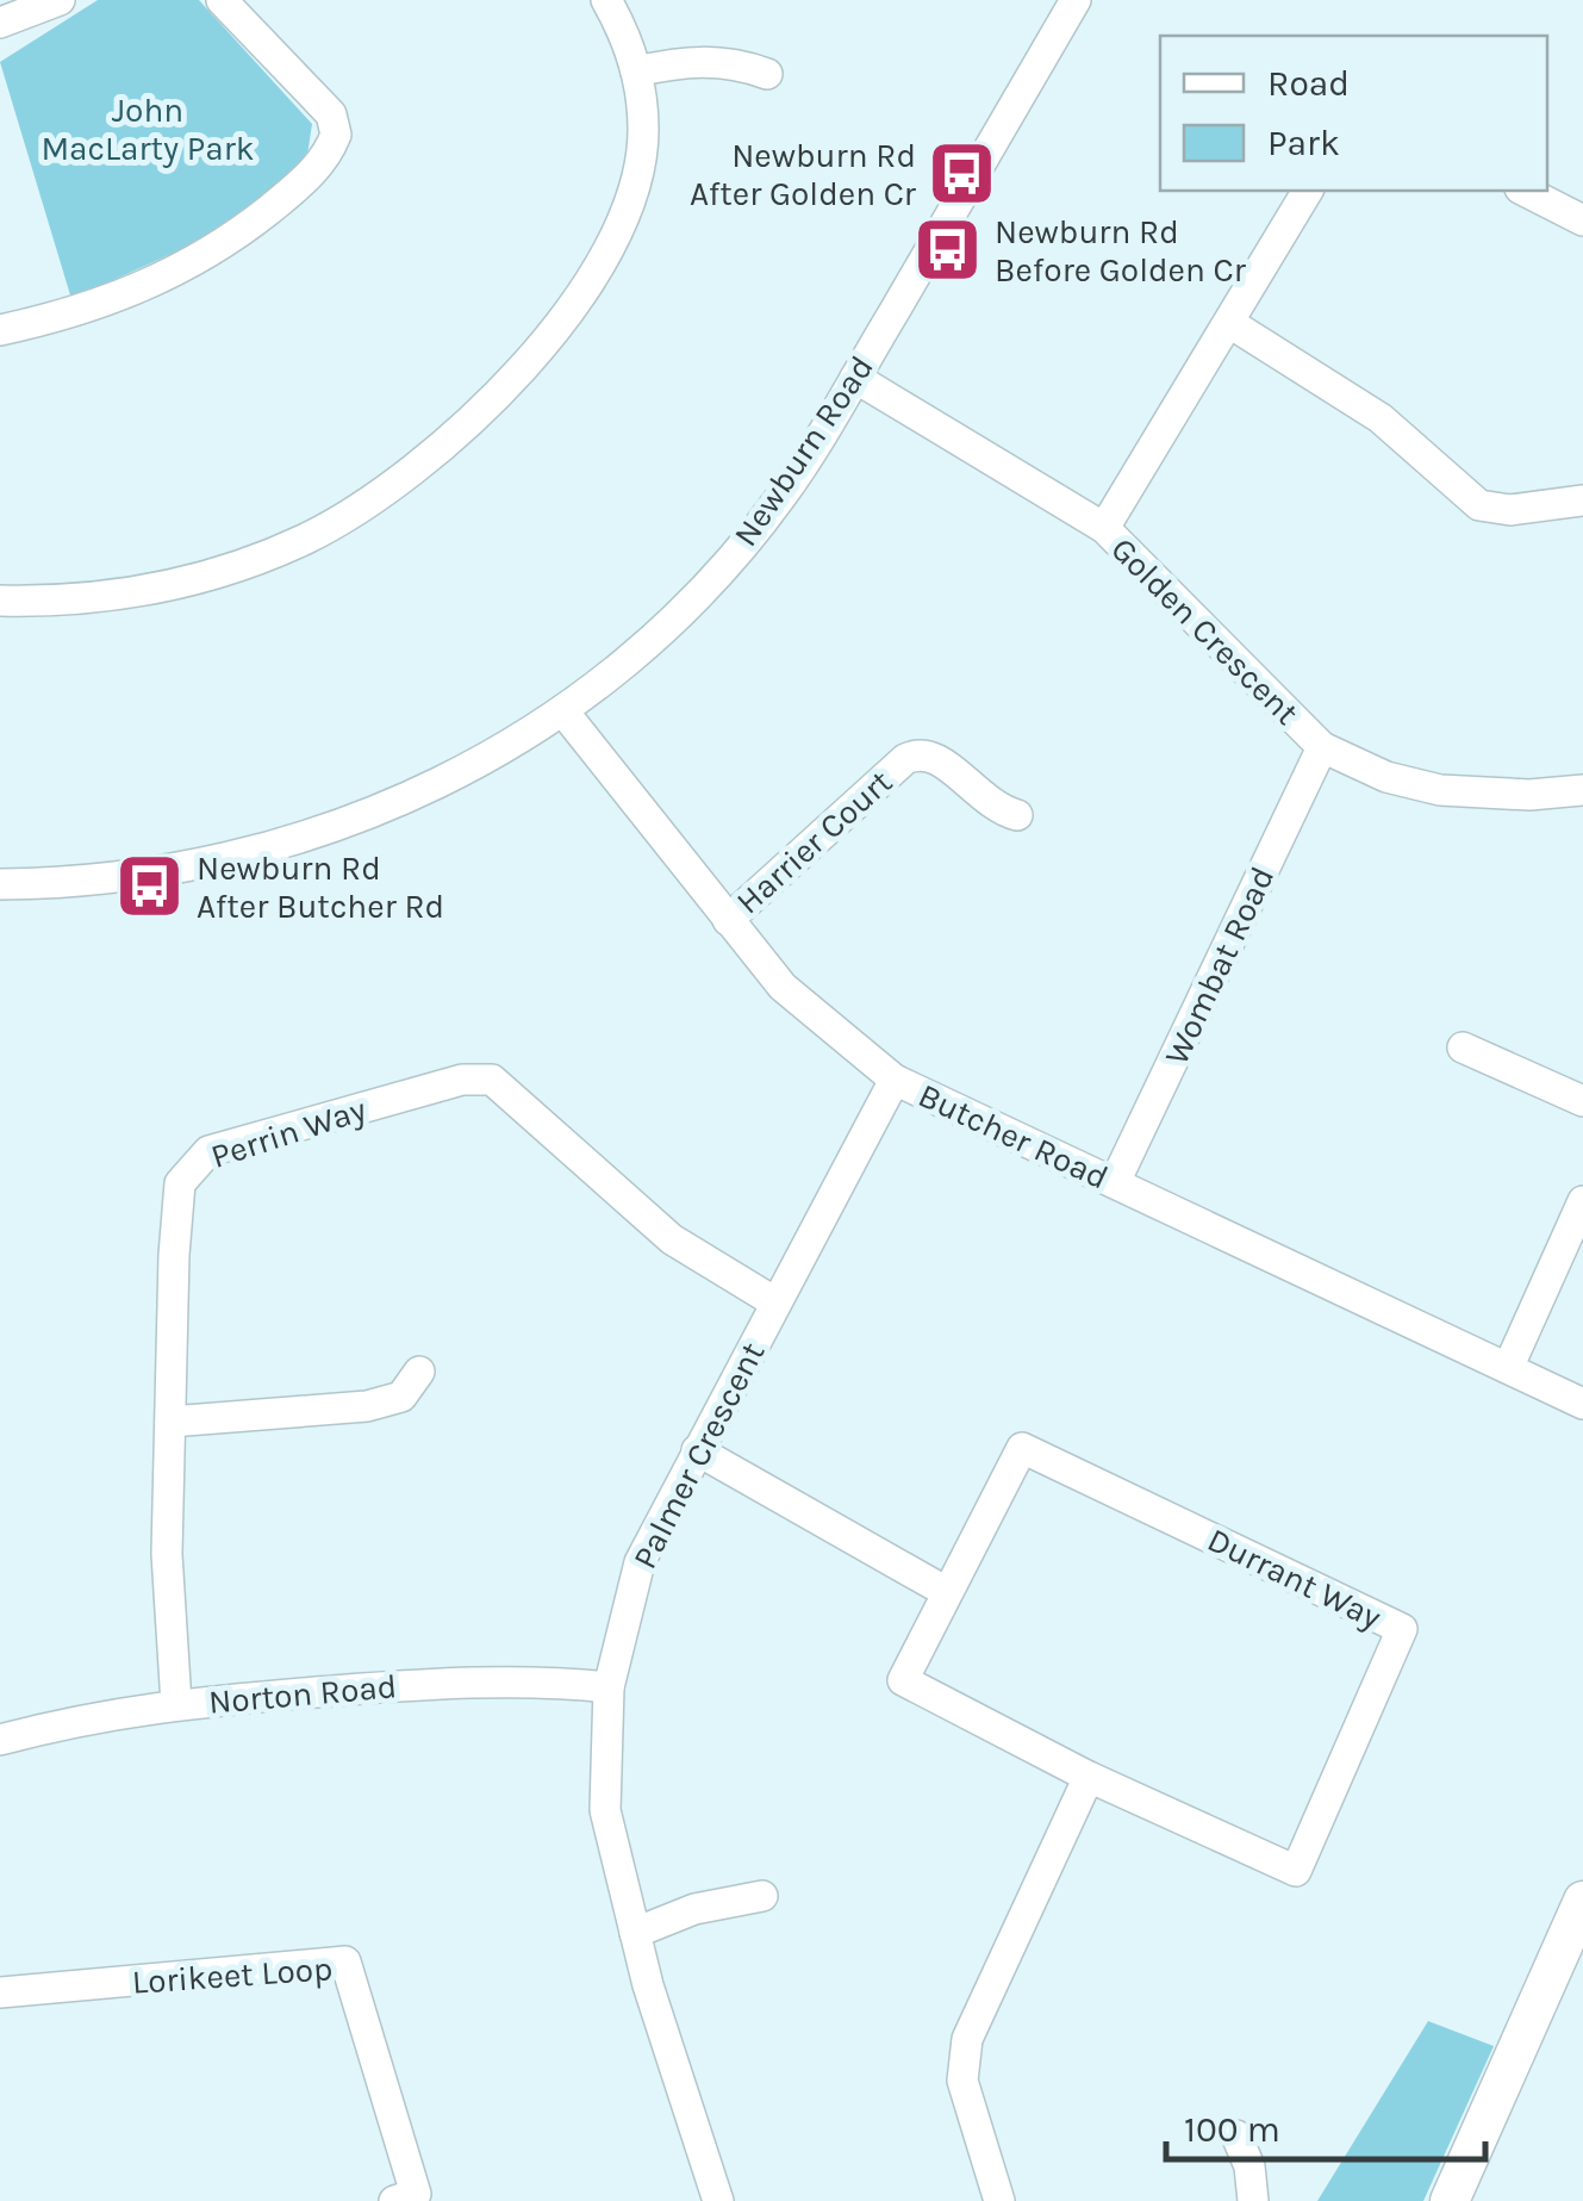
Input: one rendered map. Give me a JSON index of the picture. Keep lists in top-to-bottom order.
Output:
{
  "streets": {
    "street": [
      "Newburn Road",
      "Golden Crescent",
      "Harrier Court",
      "Wombat Road",
      "Perrin Way",
      "Butcher Road",
      "Palmer Crescent",
      "Durrant Way",
      "Norton Road",
      "Lorikeet Loop"
    ]
  },
  "crossings": [
    ["Newburn Road", "Golden Crescent"],
    ["Newburn Road", "Butcher Road"],
    ["Golden Crescent", "Wombat Road"],
    ["Harrier Court", "Butcher Road"],
    ["Wombat Road", "Butcher Road"],
    ["Perrin Way", "Palmer Crescent"],
    ["Perrin Way", "Norton Road"],
    ["Butcher Road", "Palmer Crescent"],
    ["Palmer Crescent", "Norton Road"]
  ],
  "parks": ["John MacLarty Park"],
  "places": {
    "bus stop": ["Newburn Rd After Golden Cr", "Newburn Rd Before Golden Cr", "Newburn Rd After Butcher Rd"]
  },
  "legend": ["Road", "Park"],
  "scale_bar": "100 m"
}
